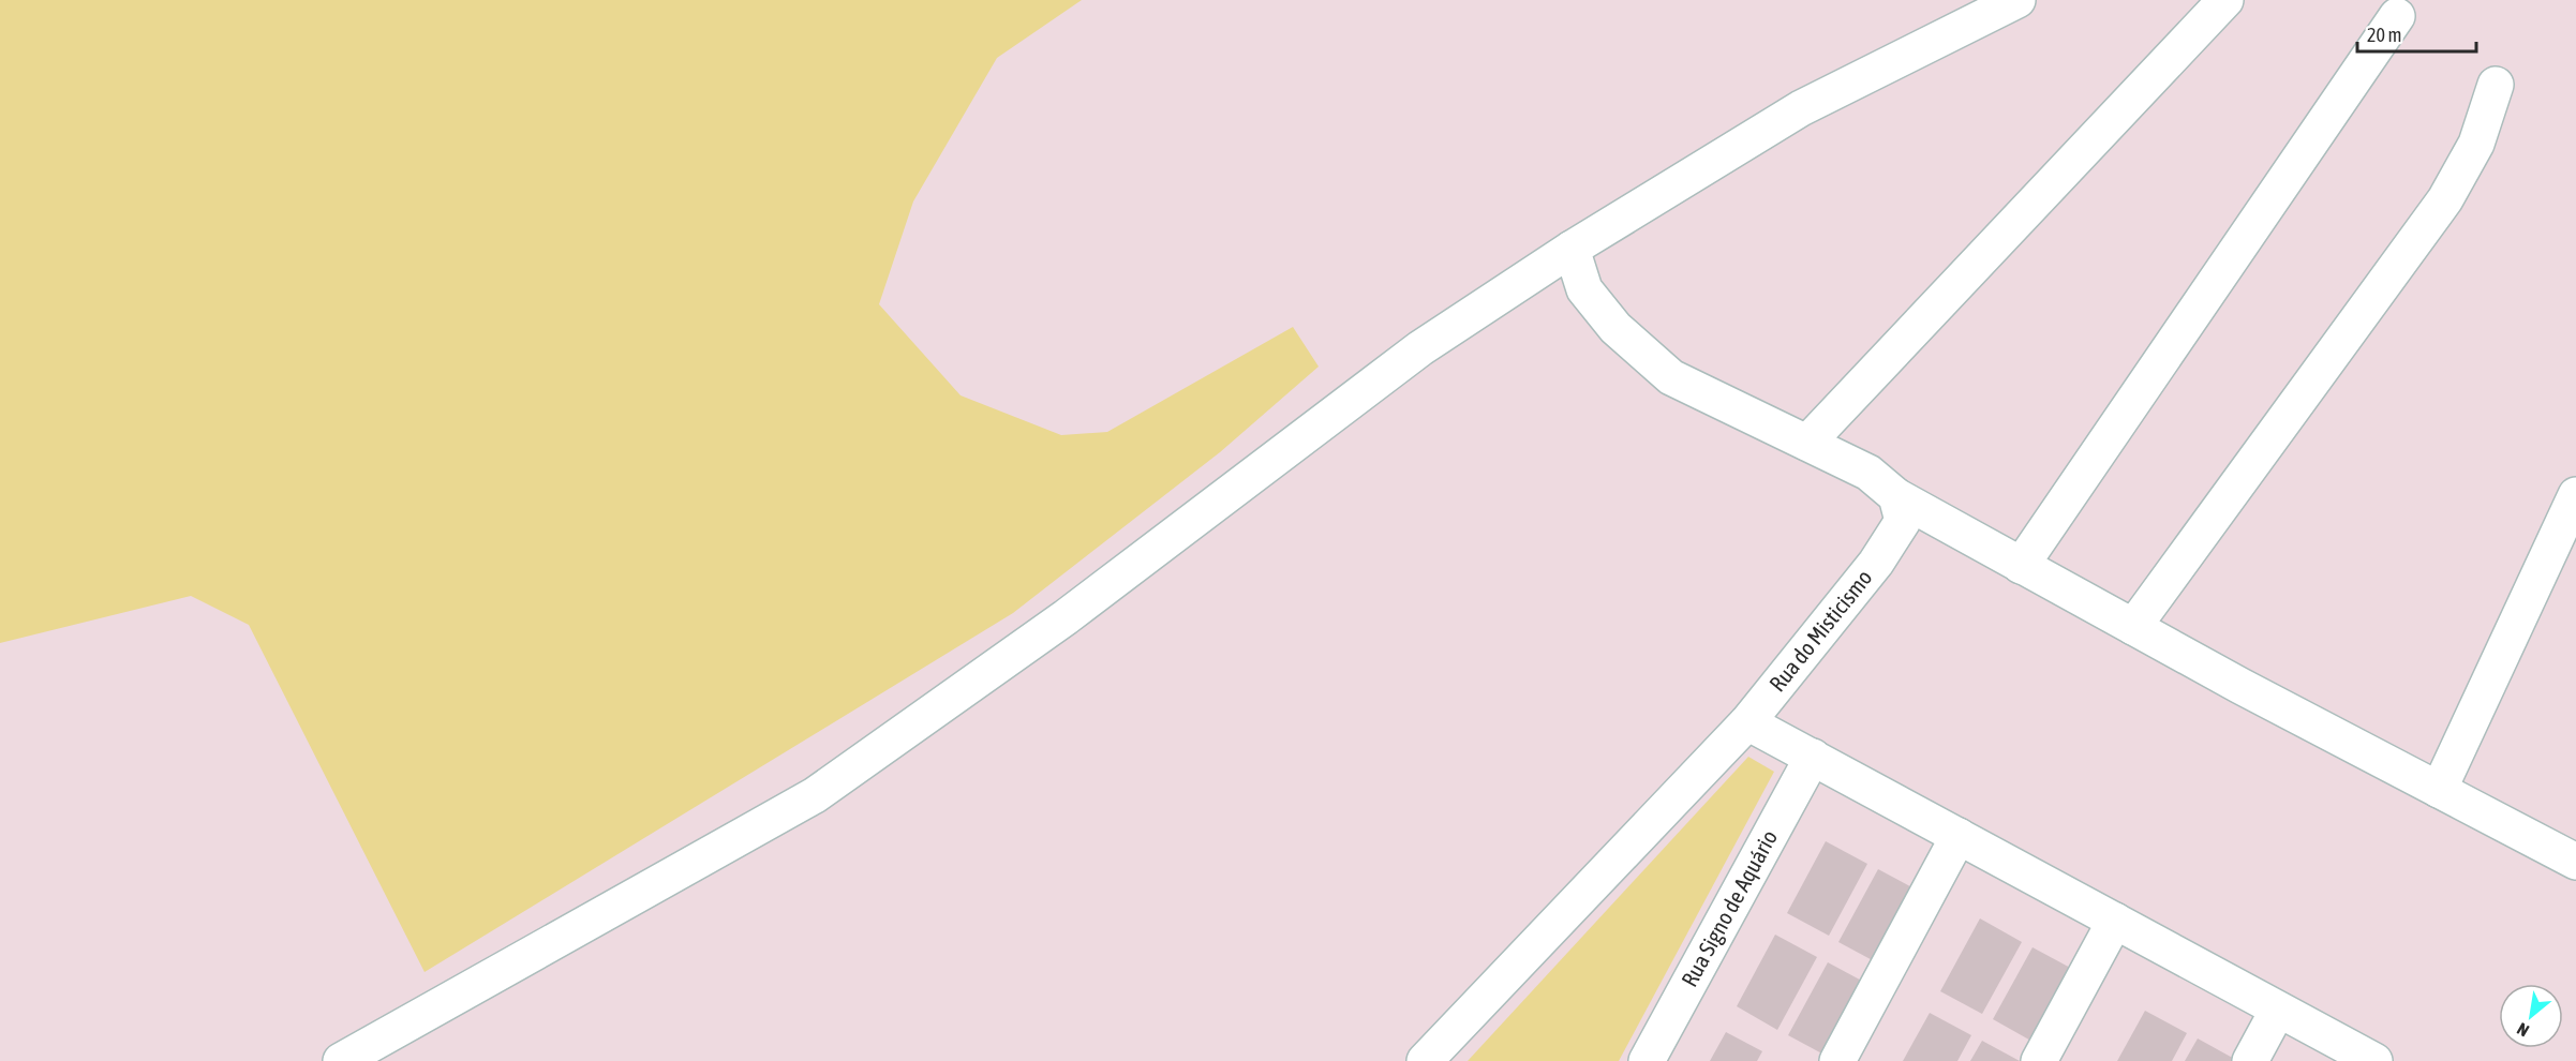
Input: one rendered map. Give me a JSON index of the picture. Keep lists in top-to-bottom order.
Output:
{
  "streets": {
    "street": ["Rua do Misticismo", "Rua Signo de Aquário"]
  },
  "scale_bar": "20 m",
  "north": "bottom left"
}
